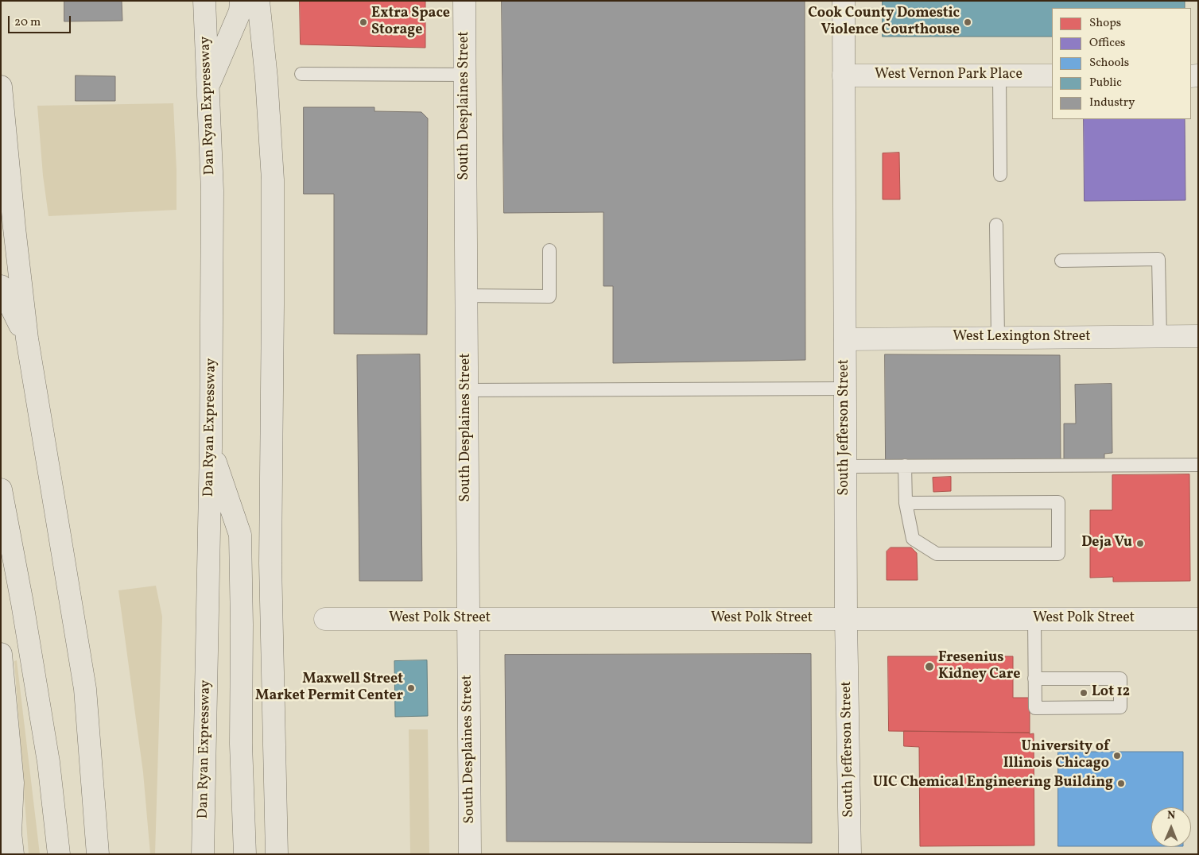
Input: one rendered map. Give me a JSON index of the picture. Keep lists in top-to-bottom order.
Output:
{
  "streets": {
    "highway": ["Dan Ryan Expressway"],
    "main road": [
      "West Vernon Park Place",
      "South Desplaines Street",
      "West Lexington Street",
      "South Jefferson Street",
      "West Polk Street"
    ]
  },
  "crossings": [
    ["West Vernon Park Place", "South Jefferson Street"],
    ["South Desplaines Street", "West Polk Street"],
    ["West Lexington Street", "South Jefferson Street"],
    ["South Jefferson Street", "West Polk Street"]
  ],
  "places": [
    "Extra Space Storage",
    "Cook County Domestic Violence Courthouse",
    "Deja Vu",
    "Fresenius Kidney Care",
    "Maxwell Street Market Permit Center",
    "Lot 12",
    "University of Illinois Chicago",
    "UIC Chemical Engineering Building"
  ],
  "legend": [
    "Shops",
    "Offices",
    "Schools",
    "Public",
    "Industry"
  ],
  "scale_bar": "20 m",
  "north": "top"
}
